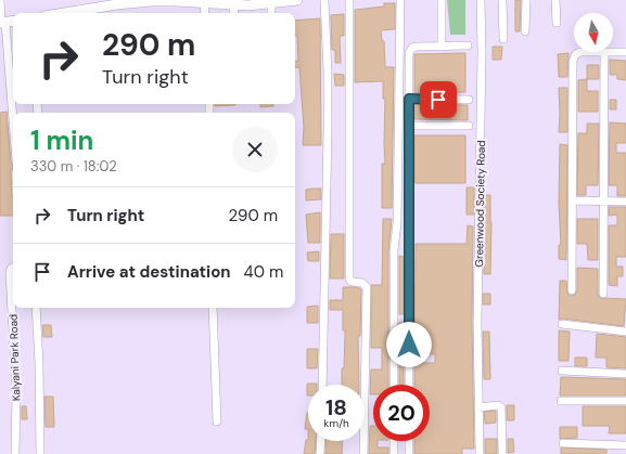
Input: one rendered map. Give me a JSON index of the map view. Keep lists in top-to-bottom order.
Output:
{
  "streets": {
    "street": ["Greenwood Society Road", "Kalyani Park Road"]
  },
  "north": "bottom",
  "page": {
    "turn": ["290 m", "Turn right"],
    "heading": ["1 min", "330 m · 18:02"],
    "list": [
      {
        "name": "Turn right",
        "value": "290 m"
      },
      {
        "name": "Arrive at destination",
        "value": "40 m"
      }
    ],
    "speed": "18 km/h",
    "limit": "20"
  }
}
